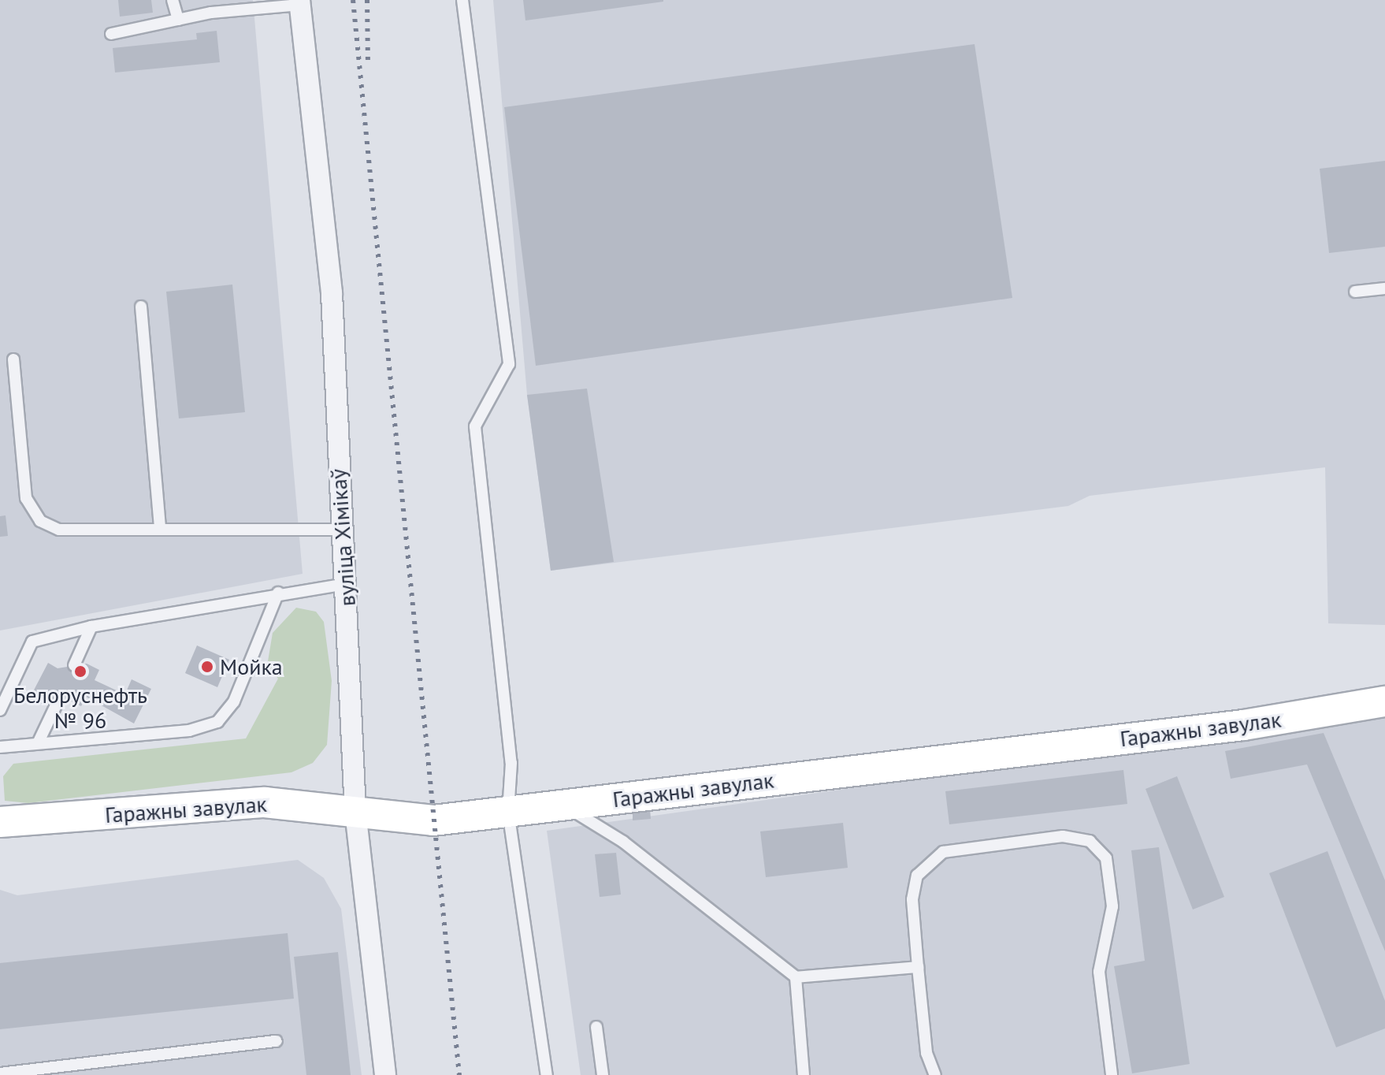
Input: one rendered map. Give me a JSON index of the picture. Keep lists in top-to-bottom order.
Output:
{
  "streets": {
    "street": ["вуліца Хімікаў", "Гаражны завулак"]
  },
  "crossings": [
    ["вуліца Хімікаў", "Гаражны завулак"]
  ],
  "places": ["Мойка", "Белоруснефть № 96"]
}
